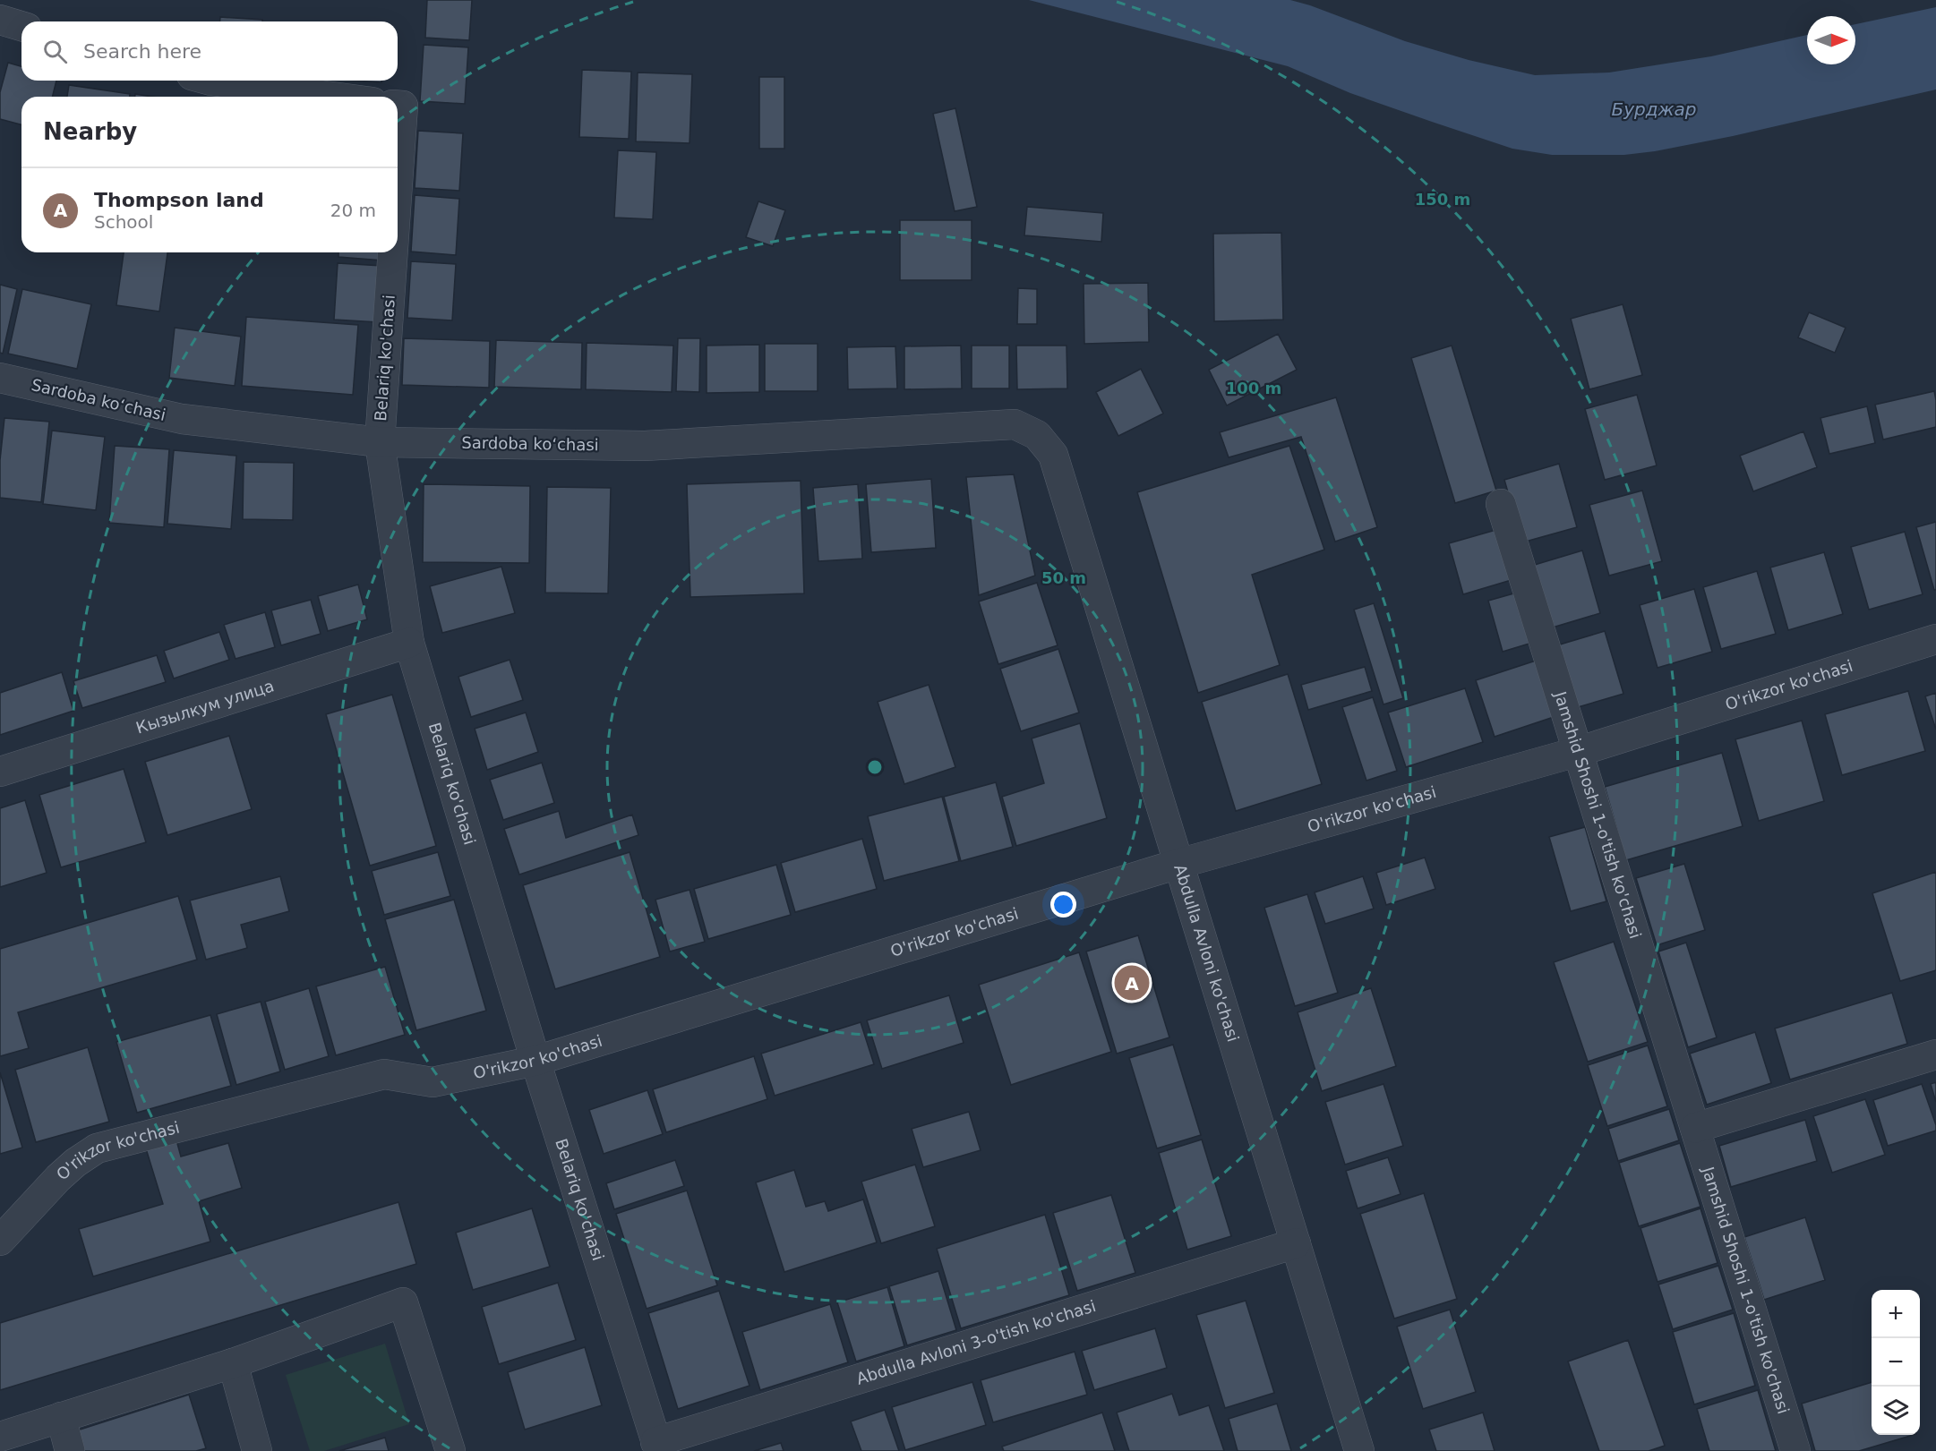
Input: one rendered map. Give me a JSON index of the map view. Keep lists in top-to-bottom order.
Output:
{
  "streets": {
    "street": [
      "Belariq ko'chasi",
      "Sardoba koʻchasi",
      "O'rikzor ko'chasi",
      "Кызылкум улица",
      "Jamshid Shoshi 1-o'tish ko'chasi",
      "Abdulla Avloni ko'chasi",
      "Abdulla Avloni 3-o'tish ko'chasi"
    ]
  },
  "crossings": [
    ["Belariq ko'chasi", "Sardoba koʻchasi"],
    ["Belariq ko'chasi", "O'rikzor ko'chasi"],
    ["Belariq ko'chasi", "Кызылкум улица"],
    ["Belariq ko'chasi", "Abdulla Avloni 3-o'tish ko'chasi"],
    ["Sardoba koʻchasi", "Abdulla Avloni ko'chasi"],
    ["O'rikzor ko'chasi", "Jamshid Shoshi 1-o'tish ko'chasi"],
    ["O'rikzor ko'chasi", "Abdulla Avloni ko'chasi"],
    ["Abdulla Avloni ko'chasi", "Abdulla Avloni 3-o'tish ko'chasi"]
  ],
  "water": ["Бурджар"],
  "north": "right",
  "page": {
    "search": "Search here",
    "heading": "Nearby",
    "list": [
      {
        "mark": "A",
        "name": "Thompson land",
        "note": "School",
        "value": "20 m"
      }
    ],
    "pins": "A",
    "map_buttons": ["+", "−"]
  },
  "rings": ["150 m", "100 m", "50 m"]
}
